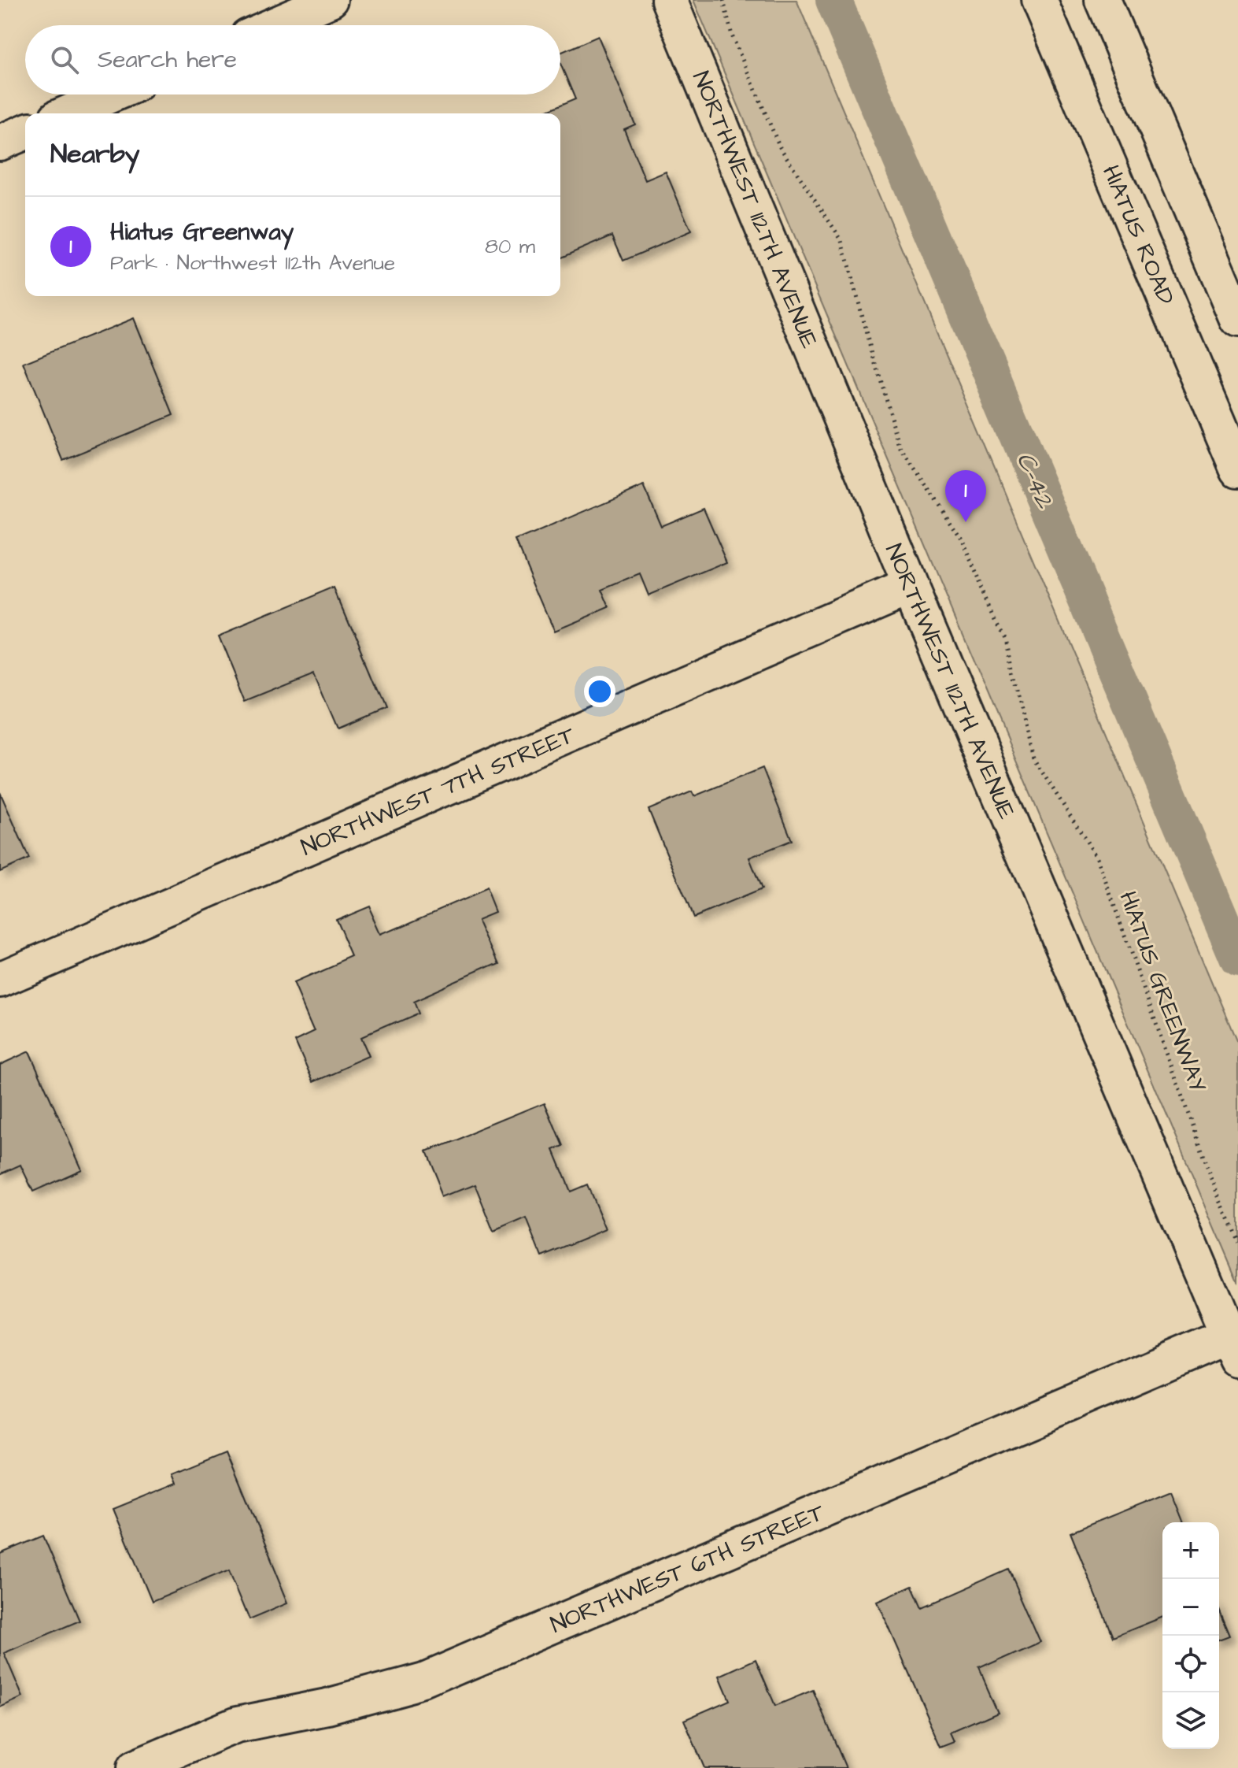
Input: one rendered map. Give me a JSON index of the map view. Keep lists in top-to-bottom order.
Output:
{
  "streets": {
    "street": [
      "NORTHWEST 112TH AVENUE",
      "HIATUS ROAD",
      "NORTHWEST 7TH STREET",
      "NORTHWEST 6TH STREET"
    ],
    "path": ["HIATUS GREENWAY"]
  },
  "crossings": [
    ["NORTHWEST 112TH AVENUE", "NORTHWEST 7TH STREET"],
    ["NORTHWEST 112TH AVENUE", "NORTHWEST 6TH STREET"]
  ],
  "water": ["C-42"],
  "page": {
    "search": "Search here",
    "heading": "Nearby",
    "list": [
      {
        "mark": "1",
        "name": "Hiatus Greenway",
        "note": "Park · Northwest 112th Avenue",
        "value": "80 m"
      }
    ],
    "pins": "1",
    "map_buttons": ["+", "−"]
  }
}
